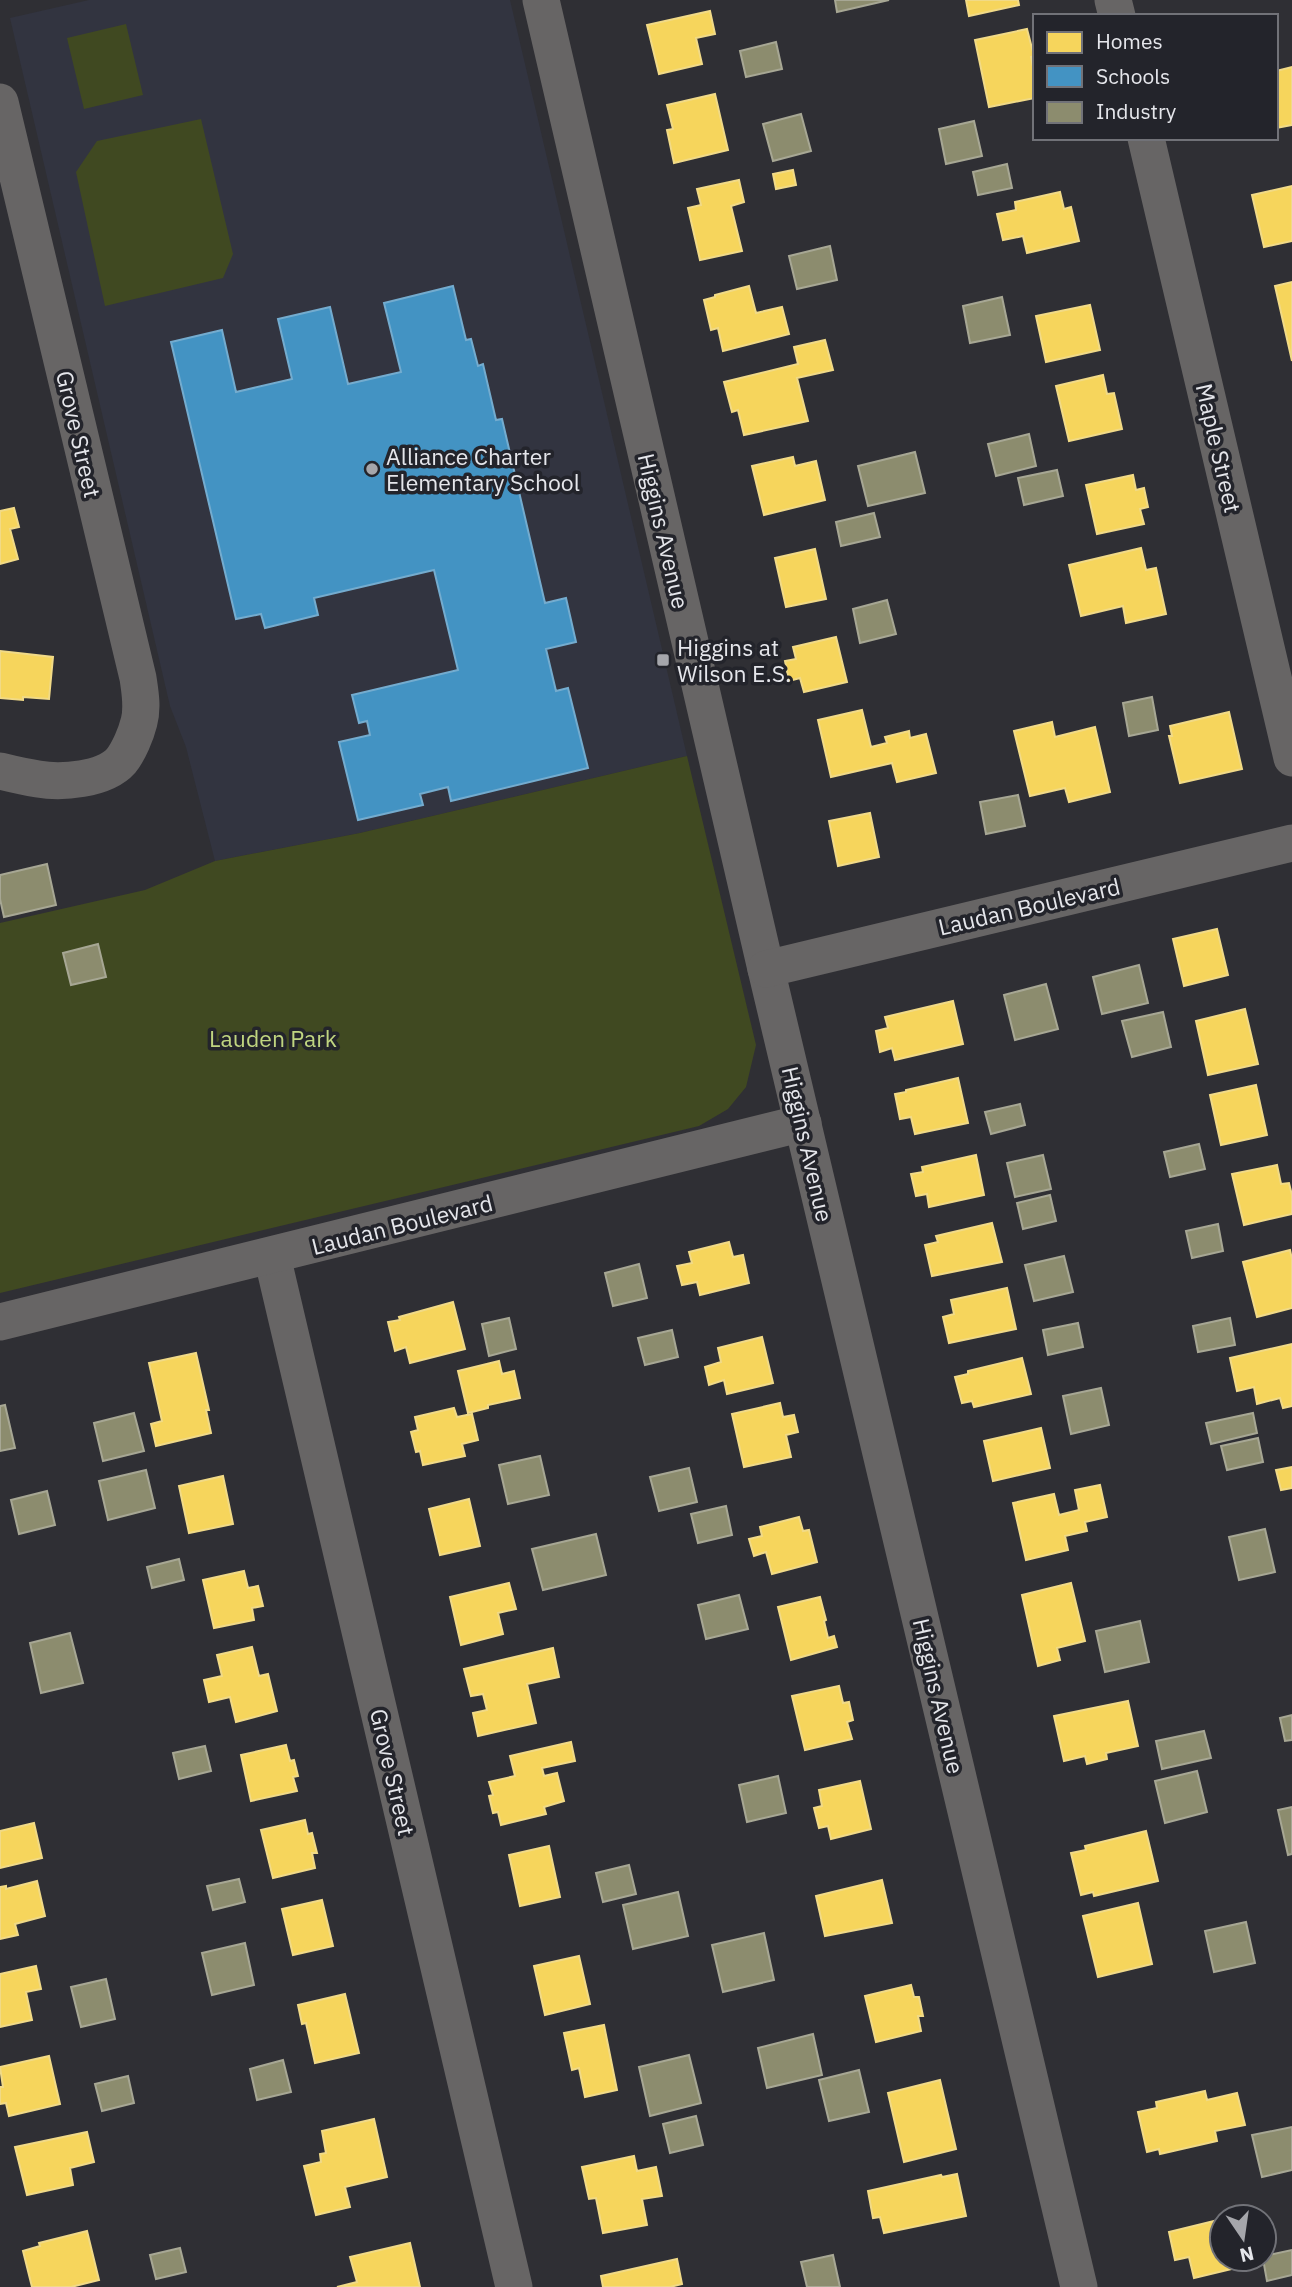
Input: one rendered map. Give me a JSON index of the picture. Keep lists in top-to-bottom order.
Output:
{
  "streets": {
    "street": [
      "Grove Street",
      "Maple Street",
      "Higgins Avenue",
      "Laudan Boulevard"
    ]
  },
  "crossings": [
    ["Grove Street", "Laudan Boulevard"],
    ["Higgins Avenue", "Laudan Boulevard"]
  ],
  "parks": ["Lauden Park"],
  "places": {
    "other": ["Alliance Charter Elementary School"],
    "transit": ["Higgins at Wilson E.S."]
  },
  "legend": ["Homes", "Schools", "Industry"],
  "north": "bottom"
}
